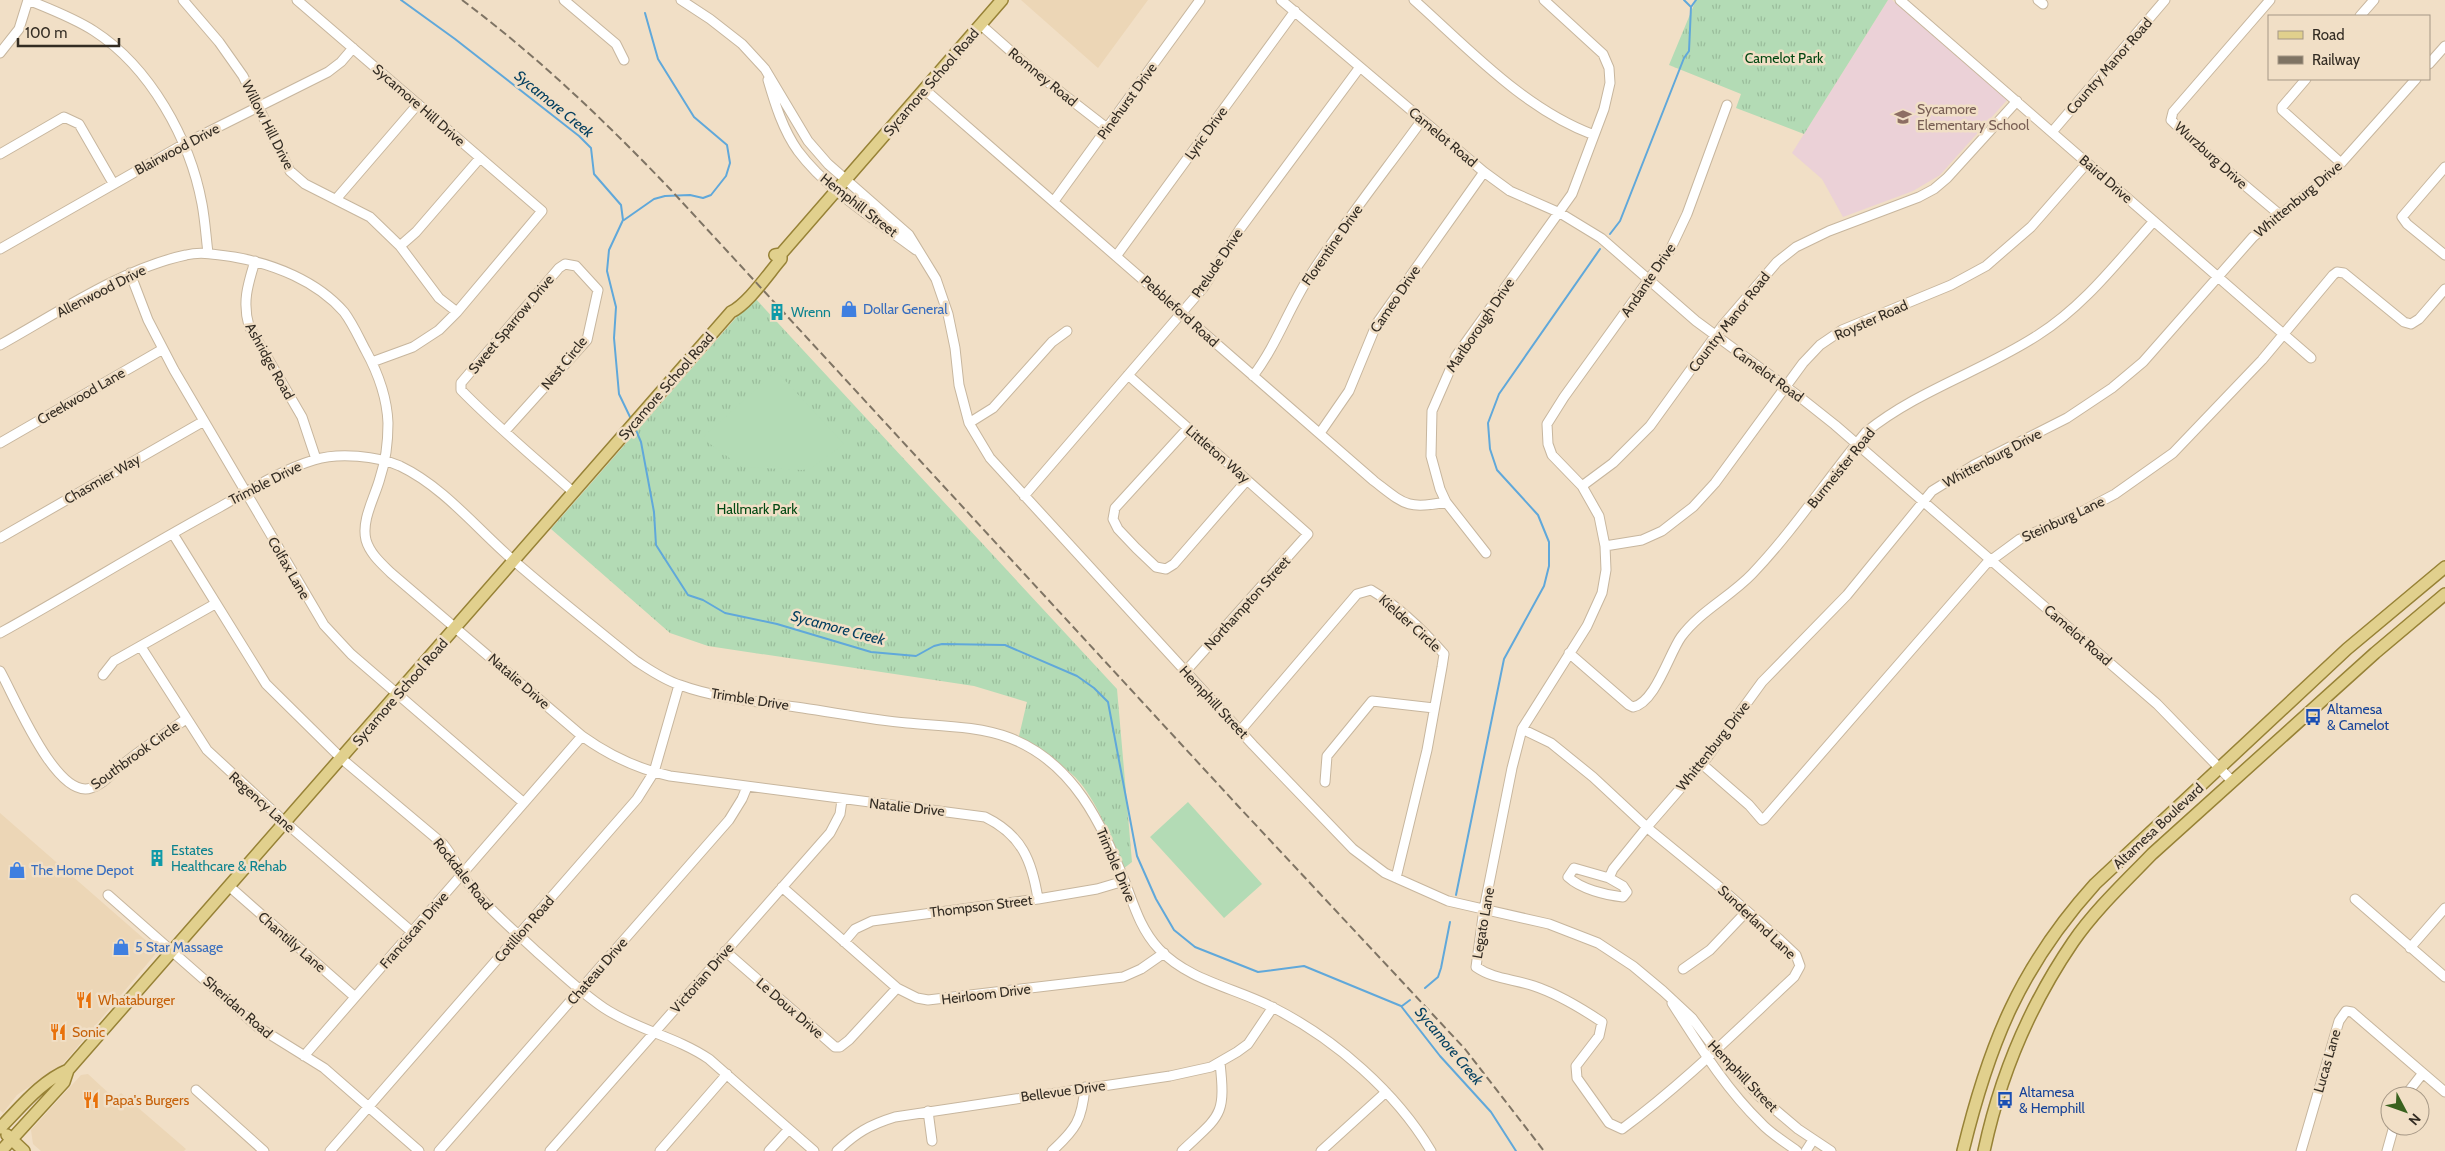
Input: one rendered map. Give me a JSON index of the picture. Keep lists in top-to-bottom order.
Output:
{
  "streets": {
    "main road": ["Sycamore School Road", "Altamesa Boulevard"],
    "street": [
      "Country Manor Road",
      "Romney Road",
      "Pinehurst Drive",
      "Sycamore Hill Drive",
      "Willow Hill Drive",
      "Lyric Drive",
      "Camelot Road",
      "Blairwood Drive",
      "Wurzburg Drive",
      "Baird Drive",
      "Whittenburg Drive",
      "Hemphill Street",
      "Florentine Drive",
      "Prelude Drive",
      "Andante Drive",
      "Allenwood Drive",
      "Cameo Drive",
      "Pebbleford Road",
      "Royster Road",
      "Sweet Sparrow Drive",
      "Marlborough Drive",
      "Ashridge Road",
      "Nest Circle",
      "Creekwood Lane",
      "Littleton Way",
      "Burmeister Road",
      "Chasmier Way",
      "Trimble Drive",
      "Steinburg Lane",
      "Colfax Lane",
      "Northampton Street",
      "Kielder Circle",
      "Natalie Drive",
      "Southbrook Circle",
      "Regency Lane",
      "Rockdale Road",
      "Thompson Street",
      "Sunderland Lane",
      "Legato Lane",
      "Cotillion Road",
      "Franciscan Drive",
      "Chantilly Lane",
      "Chateau Drive",
      "Victorian Drive",
      "Heirloom Drive",
      "Sheridan Road",
      "Le Doux Drive",
      "Lucas Lane",
      "Bellevue Drive"
    ]
  },
  "crossings": [
    ["Country Manor Road", "Camelot Road"],
    ["Country Manor Road", "Baird Drive"],
    ["Country Manor Road", "Legato Lane"],
    ["Romney Road", "Sycamore School Road"],
    ["Romney Road", "Pinehurst Drive"],
    ["Sycamore School Road", "Hemphill Street"],
    ["Sycamore School Road", "Pebbleford Road"],
    ["Sycamore School Road", "Sweet Sparrow Drive"],
    ["Sycamore School Road", "Trimble Drive"],
    ["Sycamore School Road", "Colfax Lane"],
    ["Sycamore School Road", "Natalie Drive"],
    ["Sycamore School Road", "Regency Lane"],
    ["Sycamore School Road", "Rockdale Road"],
    ["Sycamore School Road", "Chantilly Lane"],
    ["Sycamore School Road", "Sheridan Road"],
    ["Pinehurst Drive", "Pebbleford Road"],
    ["Sycamore Hill Drive", "Willow Hill Drive"],
    ["Sycamore Hill Drive", "Blairwood Drive"],
    ["Willow Hill Drive", "Blairwood Drive"],
    ["Lyric Drive", "Camelot Road"],
    ["Lyric Drive", "Pebbleford Road"],
    ["Camelot Road", "Whittenburg Drive"],
    ["Camelot Road", "Florentine Drive"],
    ["Camelot Road", "Prelude Drive"],
    ["Camelot Road", "Andante Drive"],
    ["Camelot Road", "Cameo Drive"],
    ["Camelot Road", "Royster Road"],
    ["Camelot Road", "Marlborough Drive"],
    ["Camelot Road", "Burmeister Road"],
    ["Camelot Road", "Steinburg Lane"],
    ["Camelot Road", "Altamesa Boulevard"],
    ["Wurzburg Drive", "Whittenburg Drive"],
    ["Baird Drive", "Whittenburg Drive"],
    ["Baird Drive", "Royster Road"],
    ["Baird Drive", "Burmeister Road"],
    ["Baird Drive", "Steinburg Lane"],
    ["Whittenburg Drive", "Steinburg Lane"],
    ["Whittenburg Drive", "Sunderland Lane"],
    ["Hemphill Street", "Prelude Drive"],
    ["Hemphill Street", "Northampton Street"],
    ["Hemphill Street", "Kielder Circle"],
    ["Hemphill Street", "Sunderland Lane"],
    ["Hemphill Street", "Legato Lane"],
    ["Florentine Drive", "Pebbleford Road"],
    ["Prelude Drive", "Pebbleford Road"],
    ["Prelude Drive", "Littleton Way"],
    ["Andante Drive", "Legato Lane"],
    ["Allenwood Drive", "Colfax Lane"],
    ["Allenwood Drive", "Natalie Drive"],
    ["Cameo Drive", "Pebbleford Road"],
    ["Pebbleford Road", "Marlborough Drive"],
    ["Royster Road", "Legato Lane"],
    ["Sweet Sparrow Drive", "Nest Circle"],
    ["Ashridge Road", "Trimble Drive"],
    ["Ashridge Road", "Natalie Drive"],
    ["Creekwood Lane", "Colfax Lane"],
    ["Littleton Way", "Northampton Street"],
    ["Burmeister Road", "Legato Lane"],
    ["Chasmier Way", "Colfax Lane"],
    ["Trimble Drive", "Colfax Lane"],
    ["Trimble Drive", "Natalie Drive"],
    ["Trimble Drive", "Rockdale Road"],
    ["Trimble Drive", "Thompson Street"],
    ["Trimble Drive", "Cotillion Road"],
    ["Trimble Drive", "Heirloom Drive"],
    ["Trimble Drive", "Bellevue Drive"],
    ["Colfax Lane", "Franciscan Drive"],
    ["Natalie Drive", "Thompson Street"],
    ["Natalie Drive", "Cotillion Road"],
    ["Natalie Drive", "Franciscan Drive"],
    ["Natalie Drive", "Chateau Drive"],
    ["Natalie Drive", "Victorian Drive"],
    ["Southbrook Circle", "Regency Lane"],
    ["Regency Lane", "Franciscan Drive"],
    ["Rockdale Road", "Cotillion Road"],
    ["Rockdale Road", "Franciscan Drive"],
    ["Rockdale Road", "Chateau Drive"],
    ["Rockdale Road", "Victorian Drive"],
    ["Thompson Street", "Heirloom Drive"],
    ["Sunderland Lane", "Legato Lane"],
    ["Cotillion Road", "Sheridan Road"],
    ["Franciscan Drive", "Chantilly Lane"],
    ["Franciscan Drive", "Sheridan Road"],
    ["Victorian Drive", "Heirloom Drive"],
    ["Victorian Drive", "Le Doux Drive"],
    ["Heirloom Drive", "Le Doux Drive"]
  ],
  "water": ["Sycamore Creek"],
  "parks": ["Camelot Park", "Hallmark Park"],
  "places": {
    "school or university": ["Sycamore Elementary School"],
    "shop": ["Dollar General", "The Home Depot", "5 Star Massage"],
    "building": ["Wrenn", "Estates Healthcare & Rehab"],
    "bus stop": ["Altamesa & Camelot", "Altamesa & Hemphill"],
    "restaurant": ["Whataburger", "Sonic", "Papa's Burgers"]
  },
  "legend": ["Road", "Railway"],
  "scale_bar": "100 m",
  "north": "bottom right"
}
